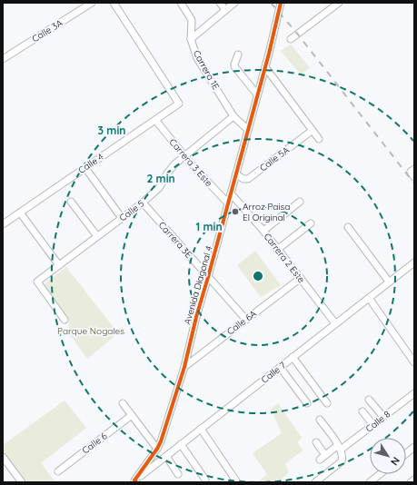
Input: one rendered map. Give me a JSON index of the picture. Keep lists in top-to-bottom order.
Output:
{
  "streets": {
    "street": [
      "Calle 3A",
      "Carrera 1E",
      "Calle 5A",
      "Carrera 3 Este",
      "Calle 4",
      "Calle 5",
      "Carrera 3E",
      "Carrera 2 Este",
      "Avenida Diagonal 4",
      "Calle 6A",
      "Calle 7",
      "Calle 8",
      "Calle 6"
    ]
  },
  "crossings": [
    ["Carrera 1E", "Calle 5"],
    ["Carrera 1E", "Avenida Diagonal 4"],
    ["Calle 5A", "Avenida Diagonal 4"],
    ["Carrera 3 Este", "Calle 4"],
    ["Carrera 3 Este", "Calle 5"],
    ["Carrera 3 Este", "Avenida Diagonal 4"],
    ["Calle 5", "Carrera 3E"],
    ["Carrera 3E", "Avenida Diagonal 4"],
    ["Carrera 3E", "Calle 6A"],
    ["Carrera 2 Este", "Avenida Diagonal 4"],
    ["Carrera 2 Este", "Calle 6A"],
    ["Carrera 2 Este", "Calle 7"],
    ["Avenida Diagonal 4", "Calle 6A"],
    ["Avenida Diagonal 4", "Calle 7"]
  ],
  "parks": ["Parque Nogales"],
  "places": ["Arroz Paisa El Original"],
  "north": "bottom right",
  "rings": ["3 min", "2 min", "1 min"]
}
